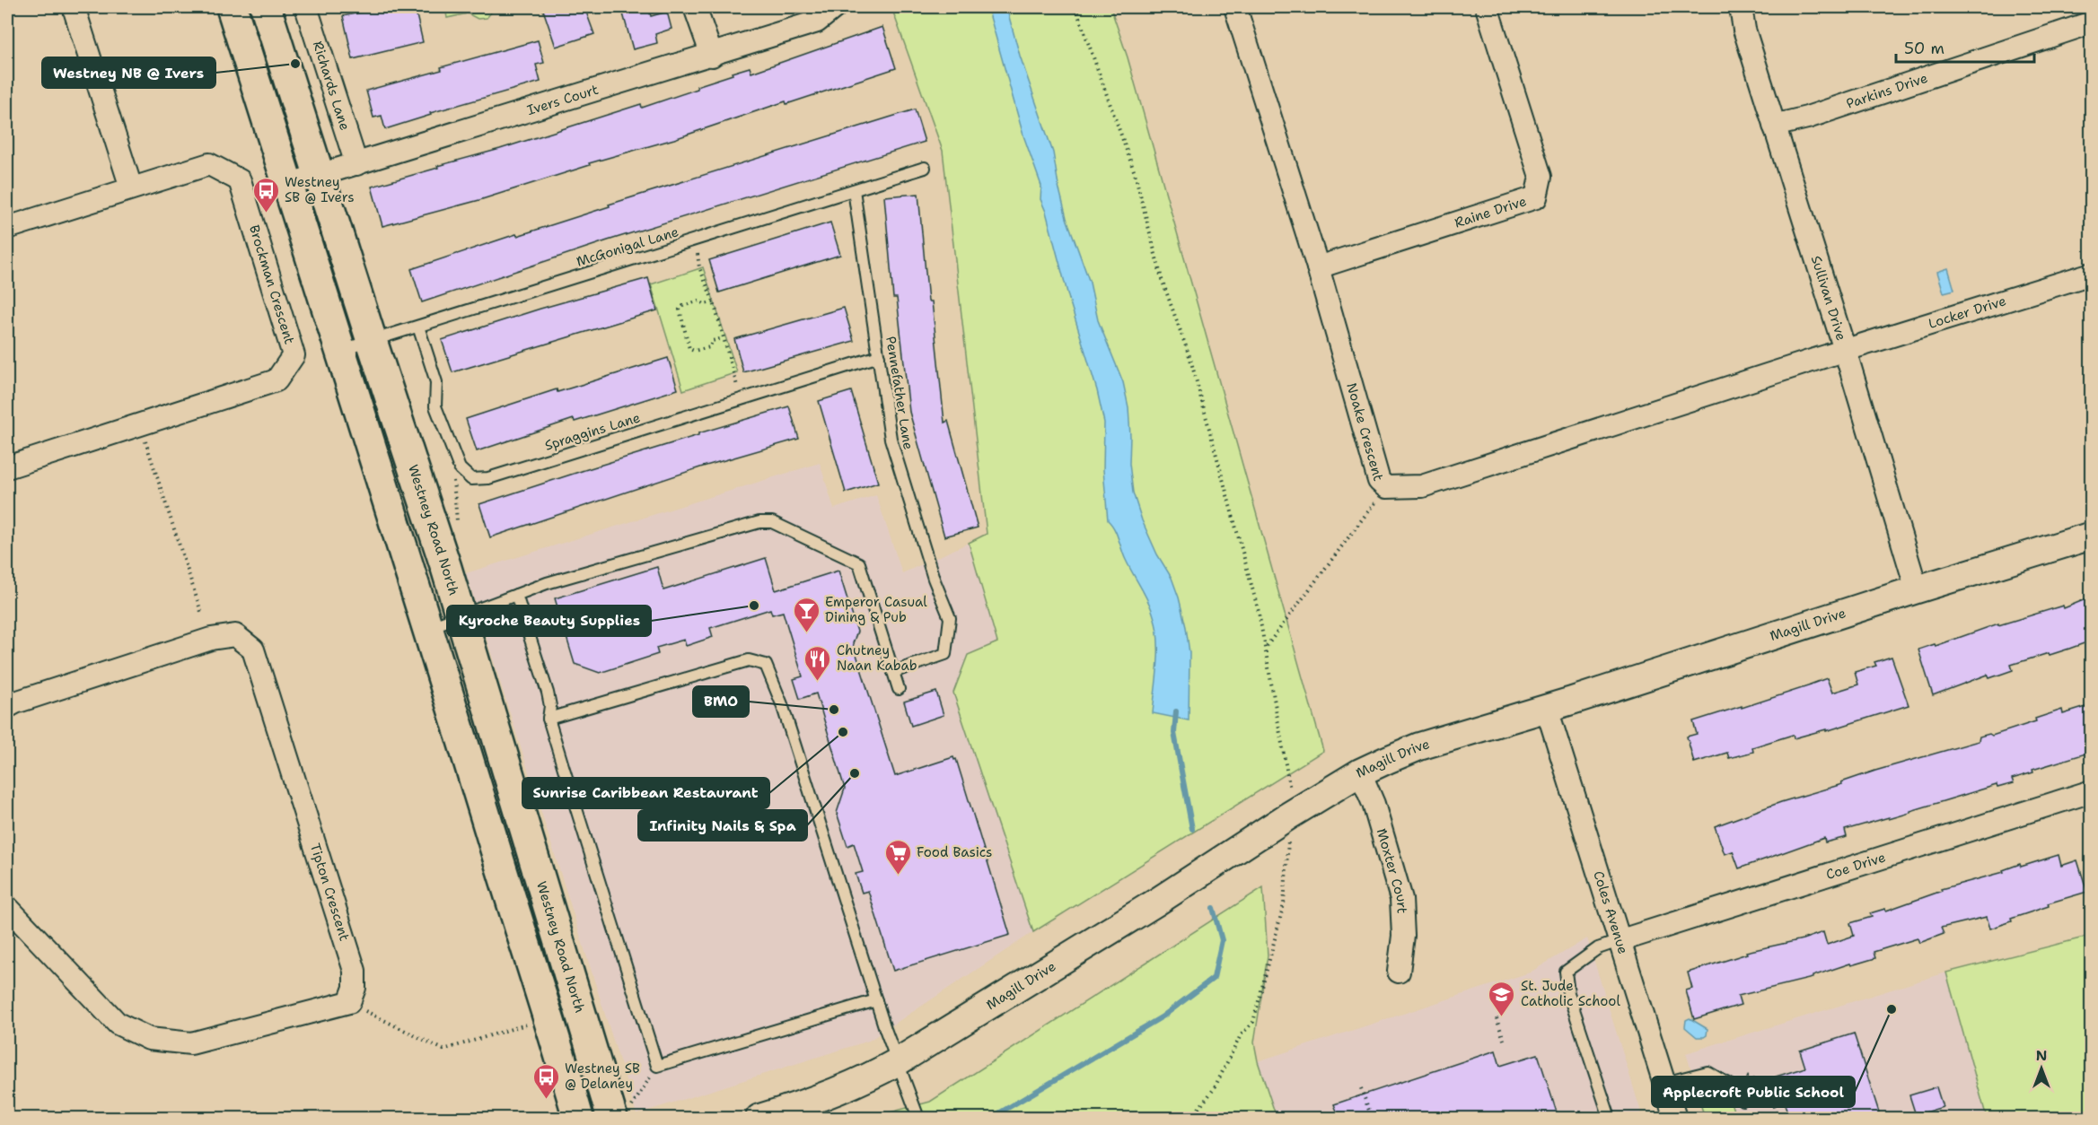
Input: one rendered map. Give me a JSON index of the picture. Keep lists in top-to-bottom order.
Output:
{
  "streets": {
    "main road": ["Westney Road North"],
    "street": [
      "Richards Lane",
      "Parkins Drive",
      "Ivers Court",
      "Raine Drive",
      "Brockman Crescent",
      "Sullivan Drive",
      "Locker Drive",
      "Noake Crescent",
      "Magill Drive",
      "Coe Drive",
      "Moxter Court",
      "Tipton Crescent",
      "Coles Avenue"
    ],
    "lane": ["McGonigal Lane", "Pennefather Lane", "Spraggins Lane"]
  },
  "crossings": [
    ["Richards Lane", "Ivers Court"],
    ["Parkins Drive", "Sullivan Drive"],
    ["Ivers Court", "Westney Road North"],
    ["Raine Drive", "Noake Crescent"],
    ["McGonigal Lane", "Pennefather Lane"],
    ["McGonigal Lane", "Westney Road North"],
    ["Sullivan Drive", "Locker Drive"],
    ["Sullivan Drive", "Noake Crescent"],
    ["Sullivan Drive", "Magill Drive"],
    ["Locker Drive", "Noake Crescent"],
    ["Pennefather Lane", "Spraggins Lane"],
    ["Magill Drive", "Moxter Court"],
    ["Magill Drive", "Coles Avenue"],
    ["Coe Drive", "Coles Avenue"]
  ],
  "places": {
    "other": [
      "Westney NB @ Ivers",
      "Kyroche Beauty Supplies",
      "BMO",
      "Sunrise Caribbean Restaurant",
      "Infinity Nails & Spa",
      "Applecroft Public School"
    ],
    "bus stop": ["Westney SB @ Ivers", "Westney SB @ Delaney"],
    "bar": ["Emperor Casual Dining & Pub"],
    "restaurant": ["Chutney Naan Kabab"],
    "supermarket": ["Food Basics"],
    "school or university": ["St. Jude Catholic School"]
  },
  "scale_bar": "50 m",
  "north": "top"
}
